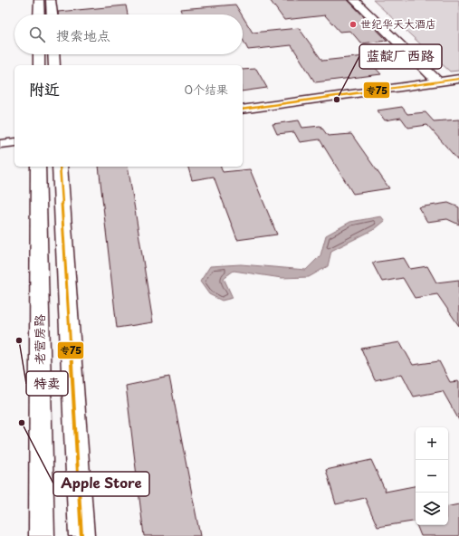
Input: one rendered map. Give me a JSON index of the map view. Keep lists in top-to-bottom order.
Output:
{
  "streets": {
    "street": ["老营房路"]
  },
  "places": [
    "世纪华天大酒店",
    "蓝靛厂西路",
    "特卖",
    "Apple Store"
  ],
  "lines": ["transit line 专75"],
  "page": {
    "search": "搜索地点",
    "heading": ["附近", "0个结果"],
    "map_buttons": ["+", "−"]
  }
}
